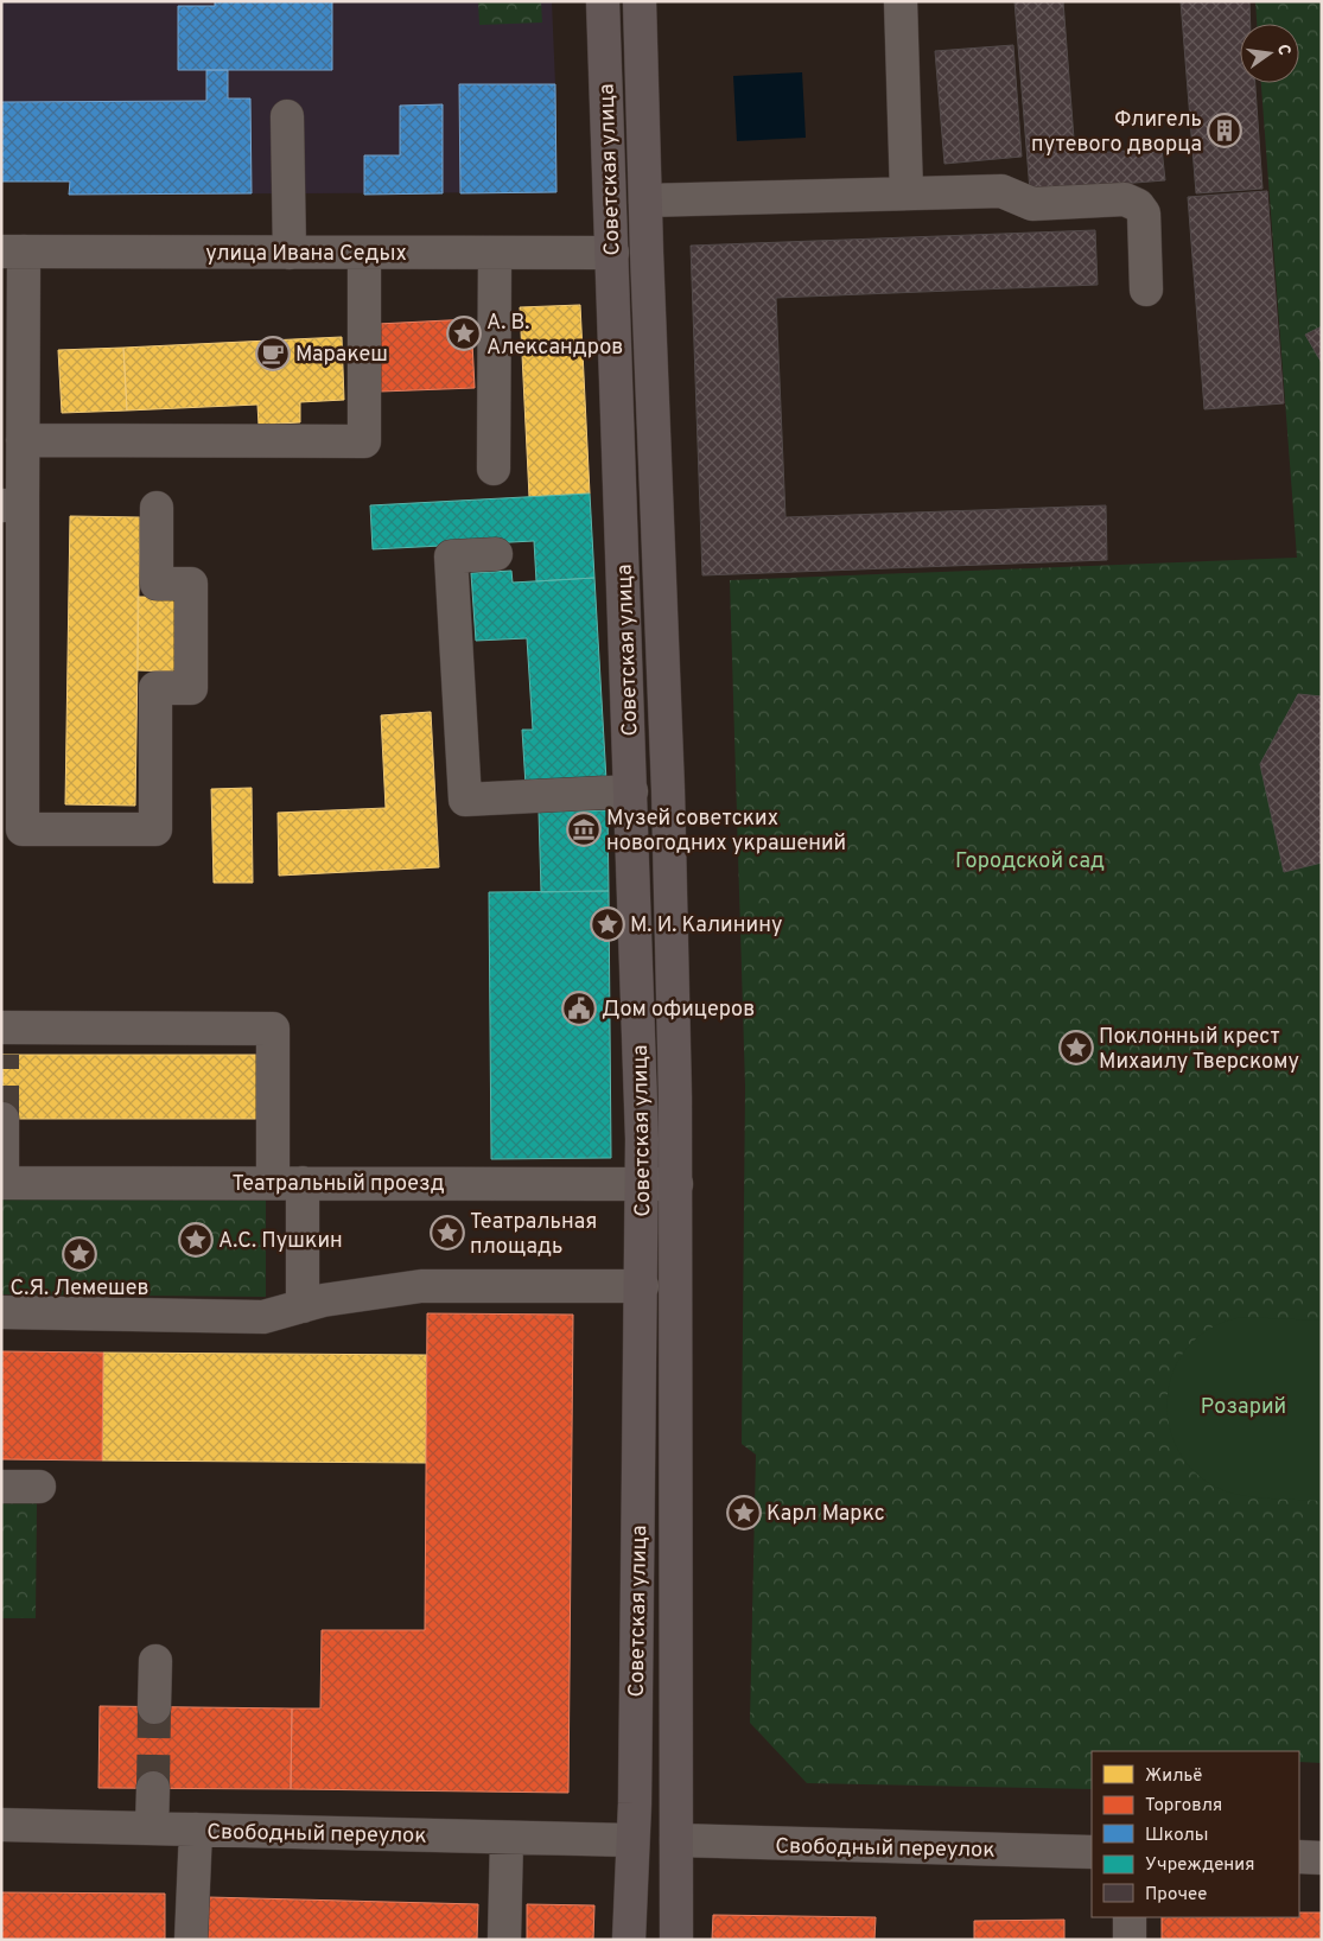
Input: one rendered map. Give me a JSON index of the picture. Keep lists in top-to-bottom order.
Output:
{
  "streets": {
    "main road": ["Советская улица"],
    "street": ["улица Ивана Седых", "Театральный проезд", "Свободный переулок"]
  },
  "crossings": [
    ["Советская улица", "улица Ивана Седых"],
    ["Советская улица", "Театральный проезд"],
    ["Советская улица", "Свободный переулок"]
  ],
  "parks": ["Городской сад", "Розарий"],
  "places": {
    "building": ["Флигель путевого дворца"],
    "place": [
      "А. В. Александров",
      "М. И. Калинину",
      "Поклонный крест Михаилу Тверскому",
      "Театральная площадь",
      "А.С. Пушкин",
      "С.Я. Лемешев",
      "Карл Маркс"
    ],
    "cafe": ["Маракеш"],
    "museum": ["Музей советских новогодних украшений"],
    "public building": ["Дом офицеров"]
  },
  "legend": [
    "Жильё",
    "Торговля",
    "Школы",
    "Учреждения",
    "Прочее"
  ],
  "north": "right"
}
